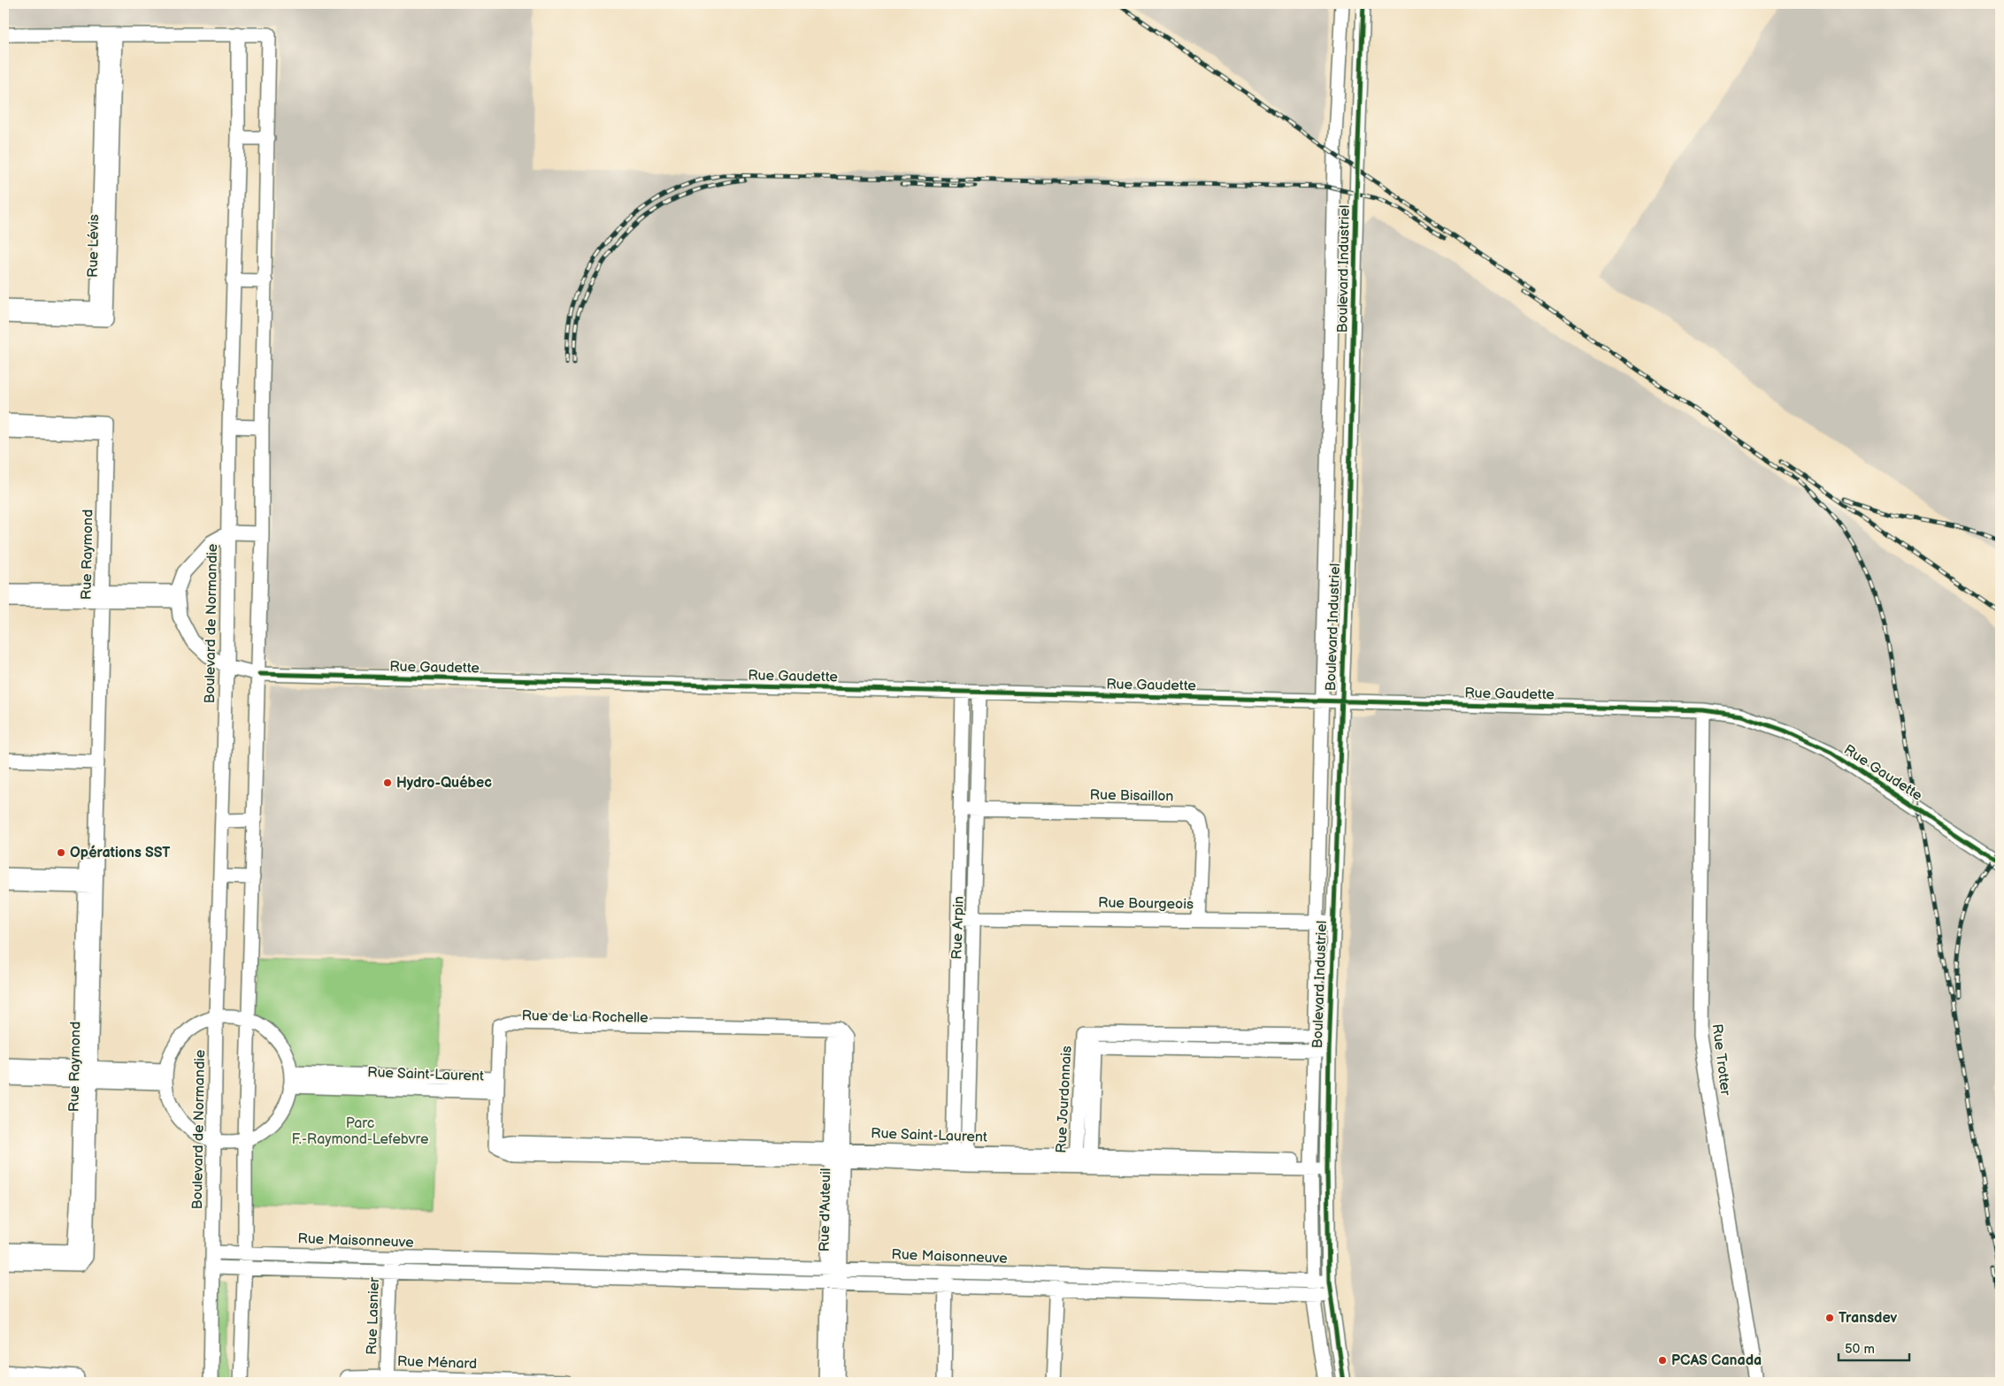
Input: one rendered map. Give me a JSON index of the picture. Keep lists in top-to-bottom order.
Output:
{
  "streets": {
    "street": [
      "Rue Lévis",
      "Boulevard Industriel",
      "Rue Raymond",
      "Boulevard de Normandie",
      "Rue Gaudette",
      "Rue Bisaillon",
      "Rue Bourgeois",
      "Rue Arpin",
      "Rue de La Rochelle",
      "Rue Trotter",
      "Rue Saint-Laurent",
      "Rue Jourdonnais",
      "Rue d'Auteuil",
      "Rue Maisonneuve",
      "Rue Lasnier",
      "Rue Ménard"
    ]
  },
  "crossings": [
    ["Boulevard Industriel", "Rue Gaudette"],
    ["Boulevard Industriel", "Rue Bourgeois"],
    ["Boulevard Industriel", "Rue Saint-Laurent"],
    ["Boulevard Industriel", "Rue Jourdonnais"],
    ["Boulevard Industriel", "Rue Maisonneuve"],
    ["Boulevard de Normandie", "Rue Gaudette"],
    ["Boulevard de Normandie", "Rue Maisonneuve"],
    ["Rue Gaudette", "Rue Arpin"],
    ["Rue Gaudette", "Rue Trotter"],
    ["Rue Bisaillon", "Rue Bourgeois"],
    ["Rue Bisaillon", "Rue Arpin"],
    ["Rue Bourgeois", "Rue Arpin"],
    ["Rue Arpin", "Rue Saint-Laurent"],
    ["Rue de La Rochelle", "Rue Saint-Laurent"],
    ["Rue de La Rochelle", "Rue d'Auteuil"],
    ["Rue Saint-Laurent", "Rue Jourdonnais"],
    ["Rue Saint-Laurent", "Rue d'Auteuil"],
    ["Rue d'Auteuil", "Rue Maisonneuve"],
    ["Rue Maisonneuve", "Rue Lasnier"],
    ["Rue Lasnier", "Rue Ménard"]
  ],
  "parks": ["Parc F.-Raymond-Lefebvre"],
  "places": [
    "Hydro-Québec",
    "Opérations SST",
    "Transdev",
    "PCAS Canada"
  ],
  "scale_bar": "50 m"
}
